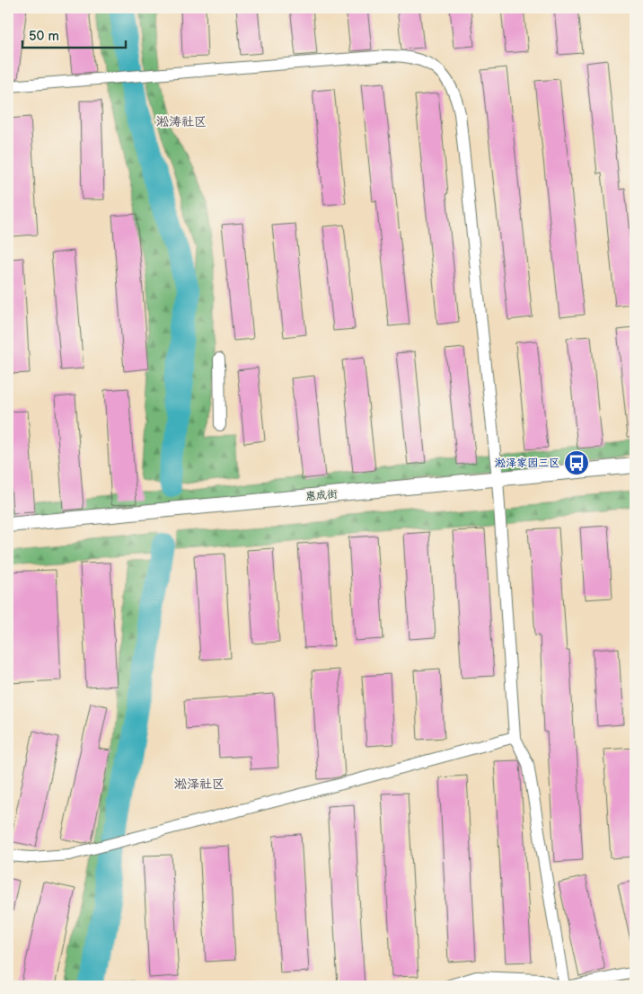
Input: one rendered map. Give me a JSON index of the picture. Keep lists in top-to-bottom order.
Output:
{
  "streets": {
    "street": ["惠成街"]
  },
  "districts": ["淞涛社区", "淞泽社区"],
  "places": {
    "bus stop": ["淞泽家园三区"]
  },
  "scale_bar": "50 m"
}
